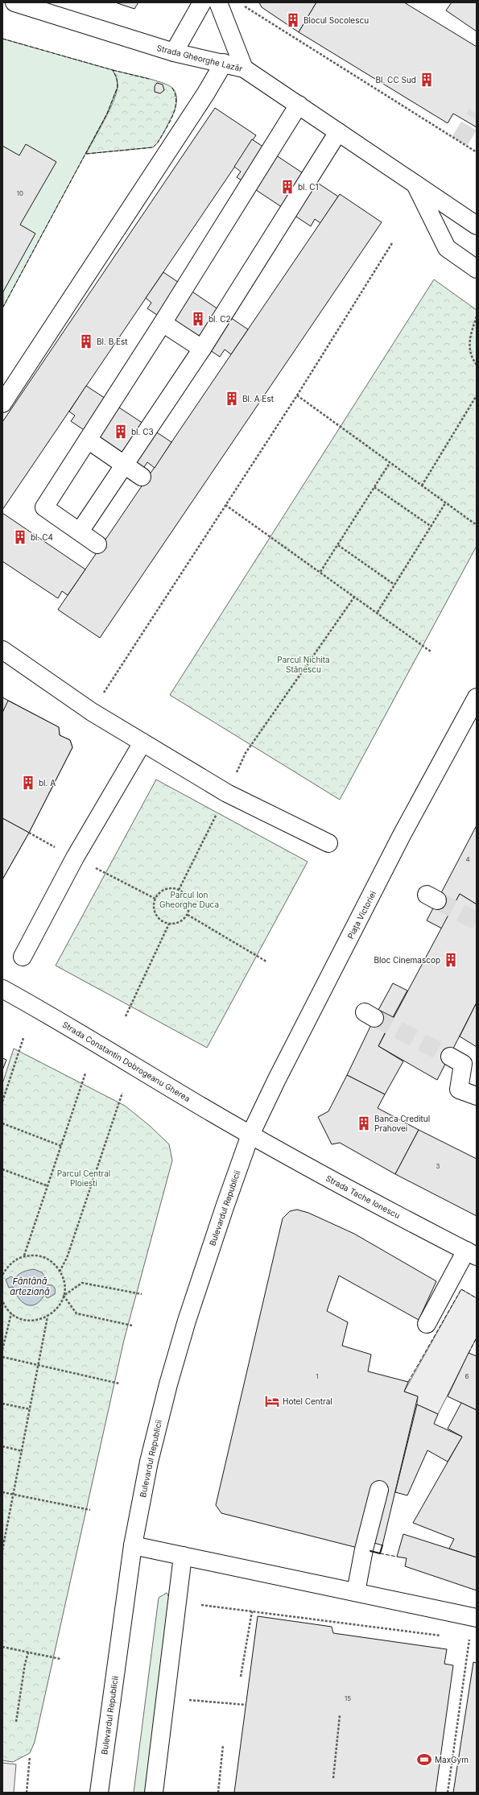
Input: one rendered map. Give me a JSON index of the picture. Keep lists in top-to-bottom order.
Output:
{
  "streets": {
    "main road": [
      "Strada Gheorghe Lazăr",
      "Piața Victoriei",
      "Strada Constantin Dobrogeanu Gherea",
      "Strada Tache Ionescu",
      "Bulevardul Republicii"
    ]
  },
  "crossings": [
    ["Piața Victoriei", "Strada Constantin Dobrogeanu Gherea"],
    ["Piața Victoriei", "Strada Tache Ionescu"],
    ["Piața Victoriei", "Bulevardul Republicii"],
    ["Strada Constantin Dobrogeanu Gherea", "Strada Tache Ionescu"],
    ["Strada Constantin Dobrogeanu Gherea", "Bulevardul Republicii"],
    ["Strada Tache Ionescu", "Bulevardul Republicii"]
  ],
  "water": ["Fântână arteziană"],
  "parks": ["Parcul Nichita Stănescu", "Parcul Ion Gheorghe Duca", "Parcul Central Ploiesti"],
  "places": {
    "building": [
      "Blocul Socolescu",
      "Bl. CC Sud",
      "bl. C1",
      "bl. C2",
      "Bl. B Est",
      "Bl. A Est",
      "bl. C3",
      "bl. C4",
      "bl. A",
      "Bloc Cinemascop",
      "Banca Creditul Prahovei"
    ],
    "hotel": ["Hotel Central"],
    "sports": ["MaxGym"]
  },
  "house_numbers": [
    "10",
    "4",
    "3",
    "1",
    "6",
    "15"
  ]
}
